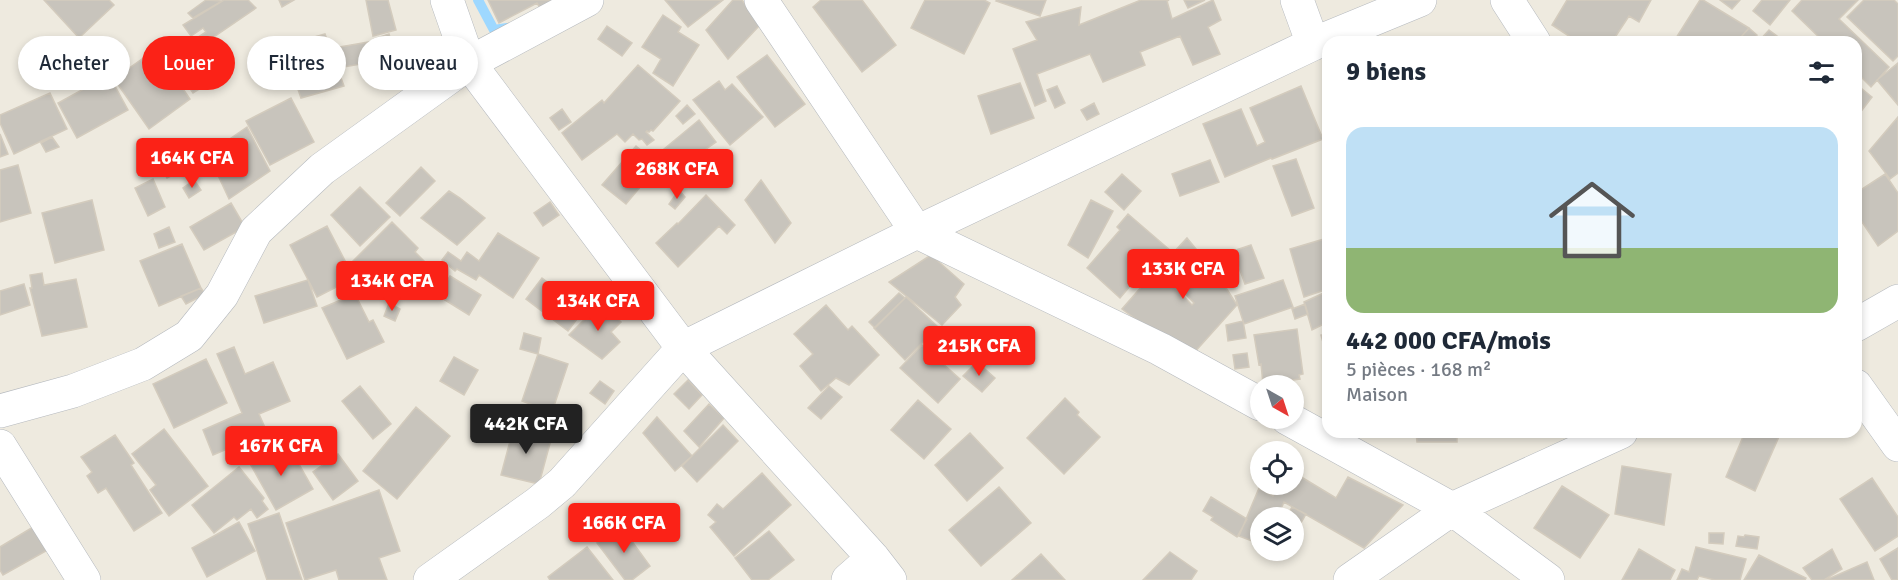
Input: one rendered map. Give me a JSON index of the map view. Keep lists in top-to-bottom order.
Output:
{
  "north": "bottom right",
  "page": {
    "chip": [
      "Acheter",
      "Louer",
      "Filtres",
      "Nouveau"
    ],
    "heading": "9 biens",
    "list": [
      {
        "name": "442 000 CFA/mois",
        "note": "5 pièces · 168 m² · Maison"
      }
    ],
    "price": [
      "164K CFA",
      "268K CFA",
      "133K CFA",
      "134K CFA",
      "134K CFA",
      "215K CFA",
      "442K CFA",
      "167K CFA",
      "166K CFA"
    ]
  }
}
